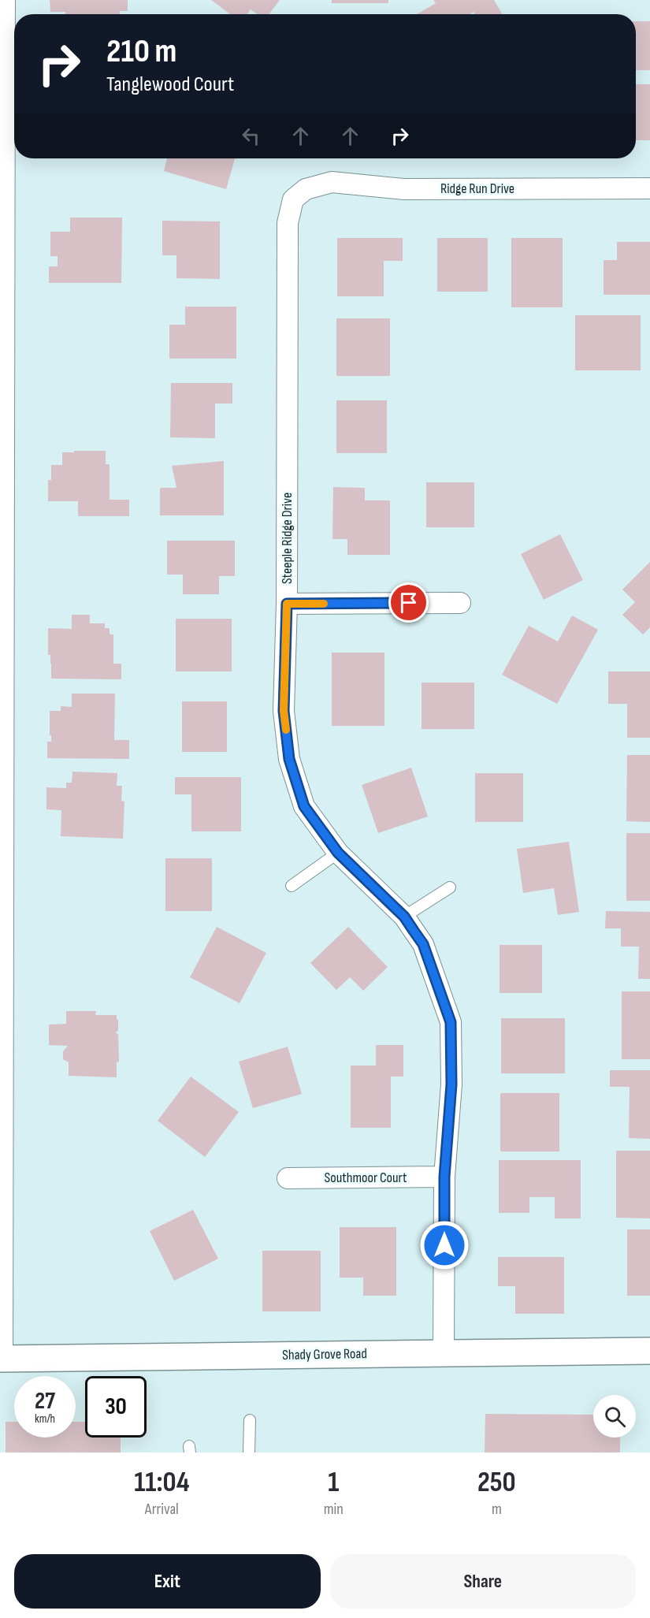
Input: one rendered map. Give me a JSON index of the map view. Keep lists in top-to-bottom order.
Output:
{
  "streets": {
    "street": [
      "Ridge Run Drive",
      "Steeple Ridge Drive",
      "Southmoor Court",
      "Shady Grove Road"
    ]
  },
  "crossings": [
    ["Ridge Run Drive", "Steeple Ridge Drive"],
    ["Steeple Ridge Drive", "Southmoor Court"],
    ["Steeple Ridge Drive", "Shady Grove Road"]
  ],
  "page": {
    "turn": ["210 m", "Tanglewood Court"],
    "speed": "27 km/h",
    "limit": "30",
    "eta": [
      "11:04",
      "Arrival",
      "1",
      "min",
      "250",
      "m"
    ],
    "buttons": ["Exit", "Share"]
  }
}
